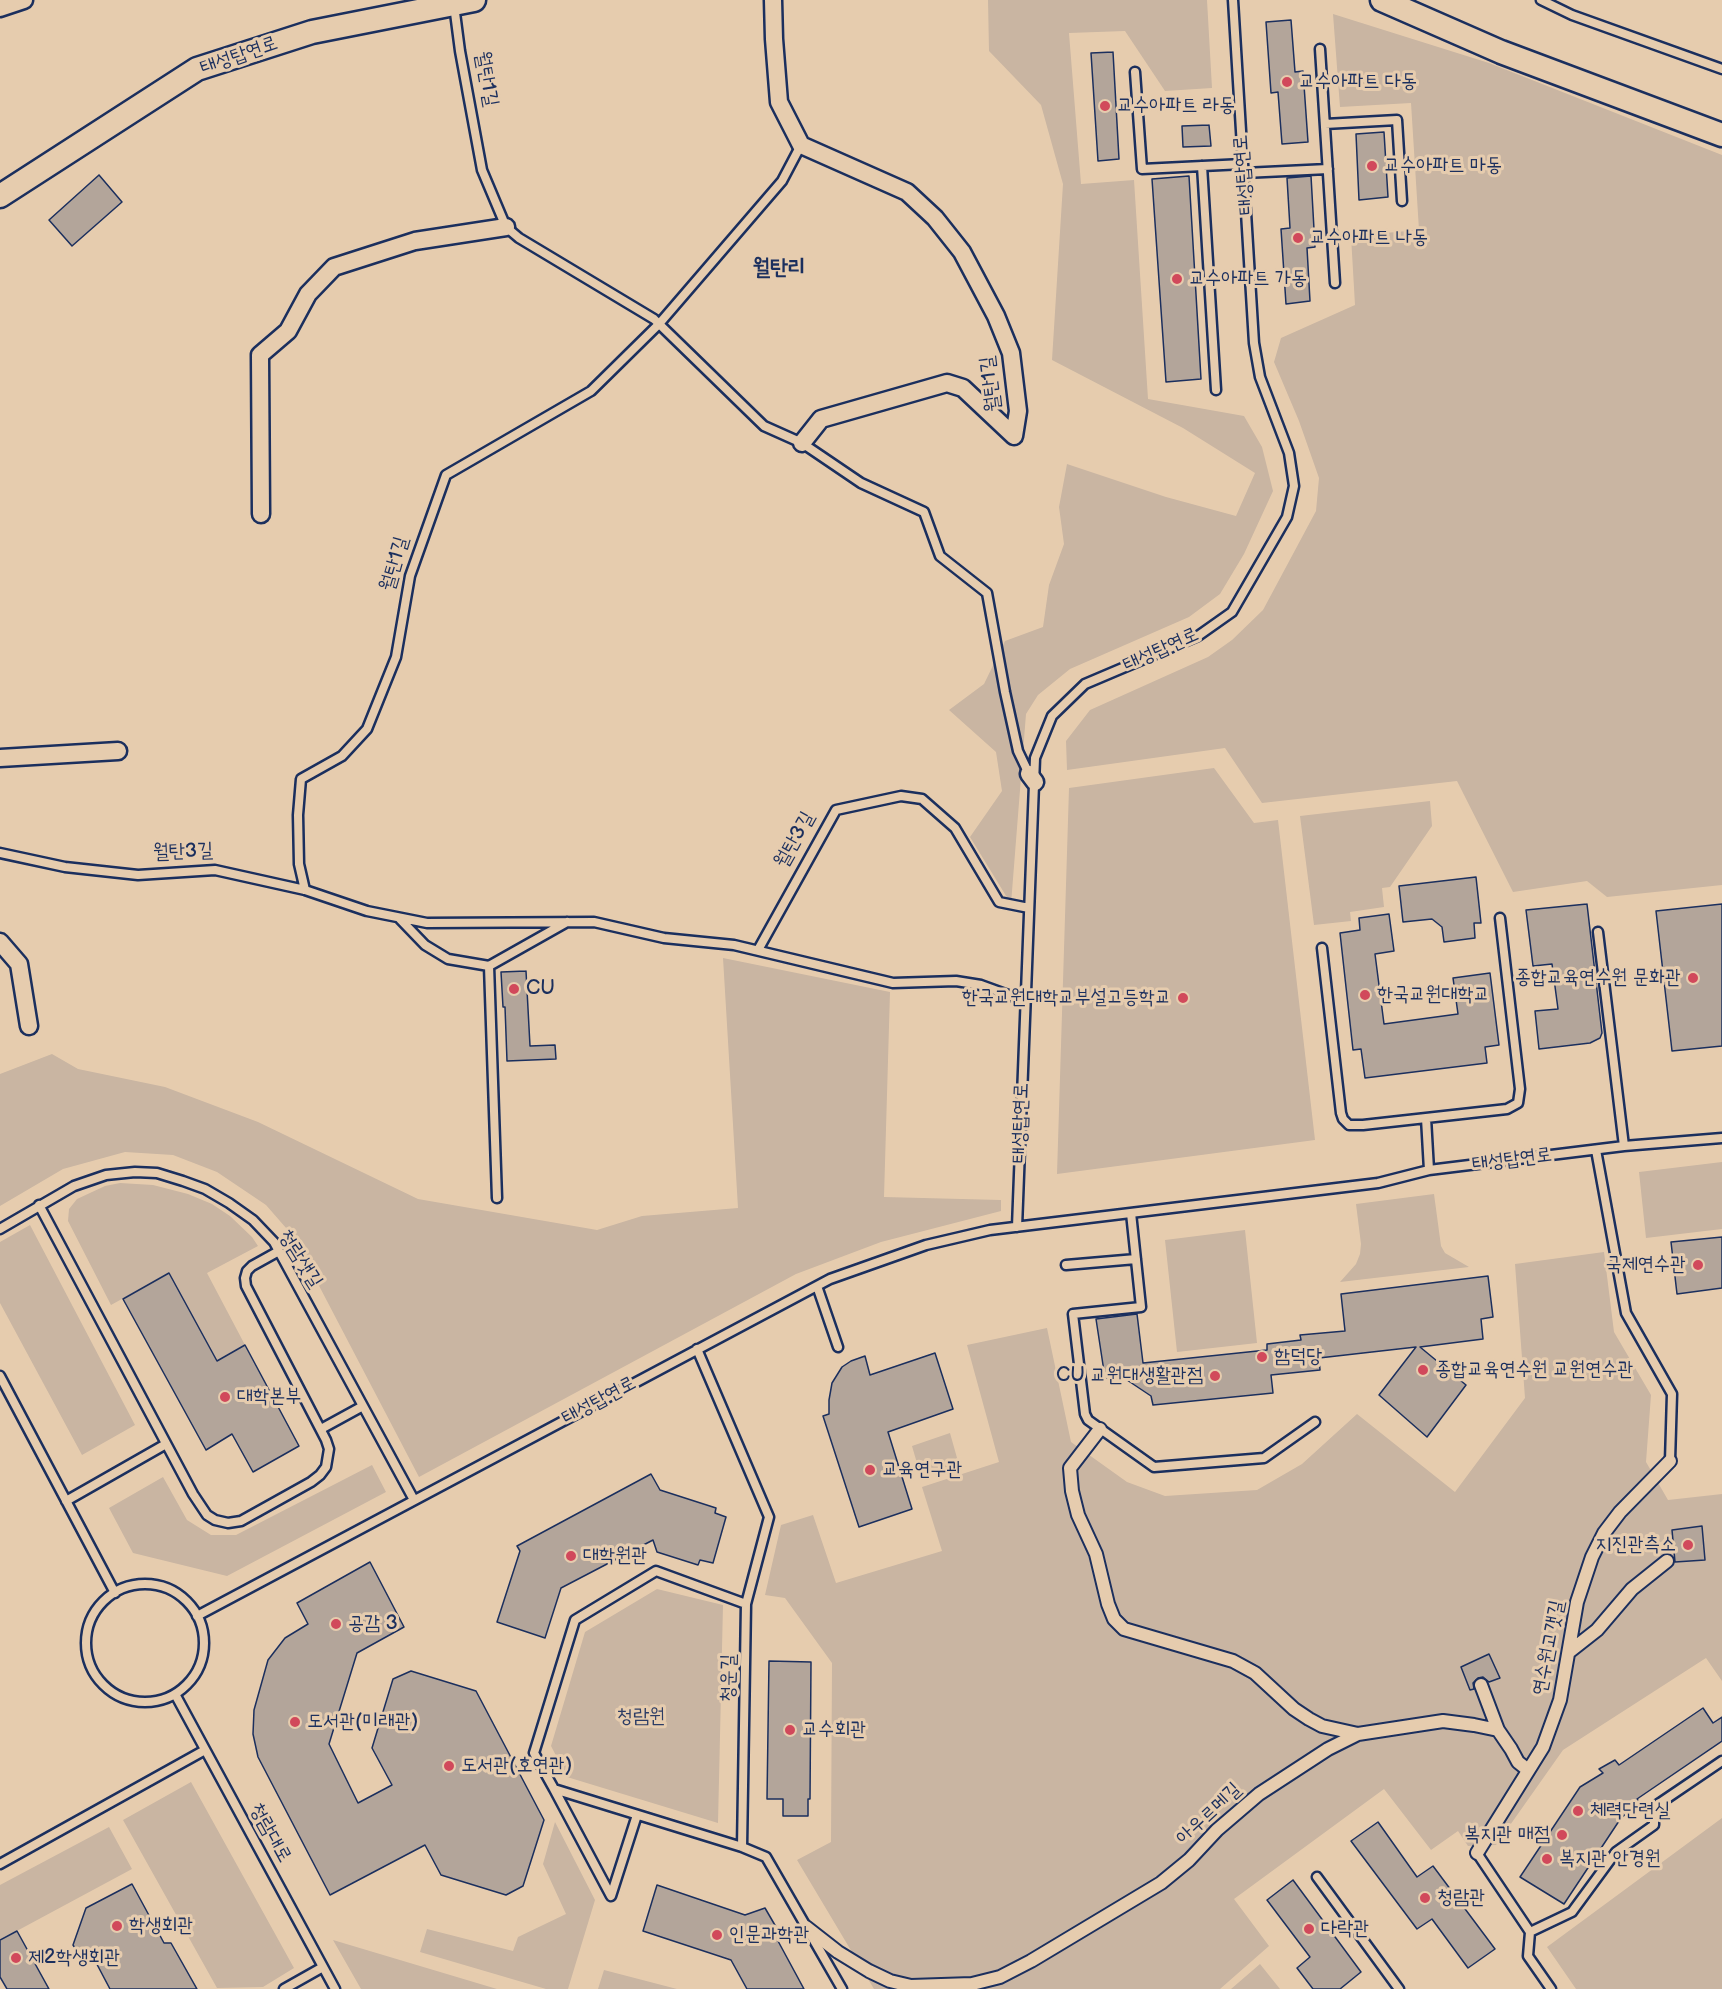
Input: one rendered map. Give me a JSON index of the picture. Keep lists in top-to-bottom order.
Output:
{
  "streets": {
    "main road": ["태성탑연로"],
    "street": ["월탄1길", "연수원고갯길", "아우르메길"],
    "lane": [
      "월탄3길",
      "청람샛길",
      "청운길",
      "청람대로"
    ]
  },
  "crossings": [
    ["태성탑연로", "월탄1길"],
    ["태성탑연로", "월탄3길"],
    ["태성탑연로", "청람샛길"],
    ["태성탑연로", "청운길"],
    ["태성탑연로", "청람대로"],
    ["월탄1길", "월탄3길"]
  ],
  "districts": ["월탄리"],
  "parks": ["청람원"],
  "places": [
    "교수아파트 다동",
    "교수아파트 라동",
    "교수아파트 마동",
    "교수아파트 나동",
    "교수아파트 가동",
    "종합교육연수원 문화관",
    "CU",
    "한국교원대학교",
    "한국교원대학교부설고등학교",
    "국제연수관",
    "함덕당",
    "종합교육연수원 교원연수관",
    "CU 교원대생활관점",
    "대학본부",
    "교육연구관",
    "지진관측소",
    "대학원관",
    "공감 3",
    "도서관(미래관)",
    "교수회관",
    "도서관(호연관)",
    "체력단련실",
    "복지관 매점",
    "복지관 안경원",
    "청람관",
    "학생회관",
    "다락관",
    "인문과학관",
    "제2학생회관"
  ]
}
